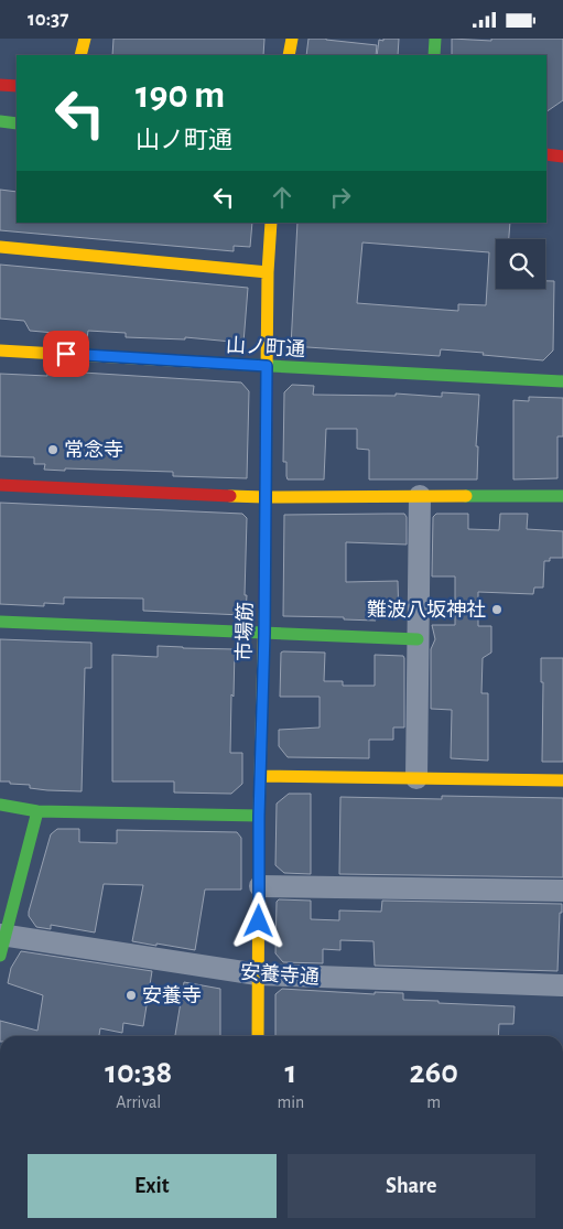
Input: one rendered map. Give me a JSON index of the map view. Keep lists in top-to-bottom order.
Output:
{
  "streets": {
    "street": ["山ノ町通", "市場筋", "安養寺通"]
  },
  "crossings": [
    ["山ノ町通", "市場筋"],
    ["市場筋", "安養寺通"]
  ],
  "places": ["常念寺", "難波八坂神社", "安養寺"],
  "page": {
    "status": "10:37",
    "turn": ["190 m", "山ノ町通"],
    "eta": [
      "10:38",
      "Arrival",
      "1",
      "min",
      "260",
      "m"
    ],
    "buttons": ["Exit", "Share"]
  }
}
